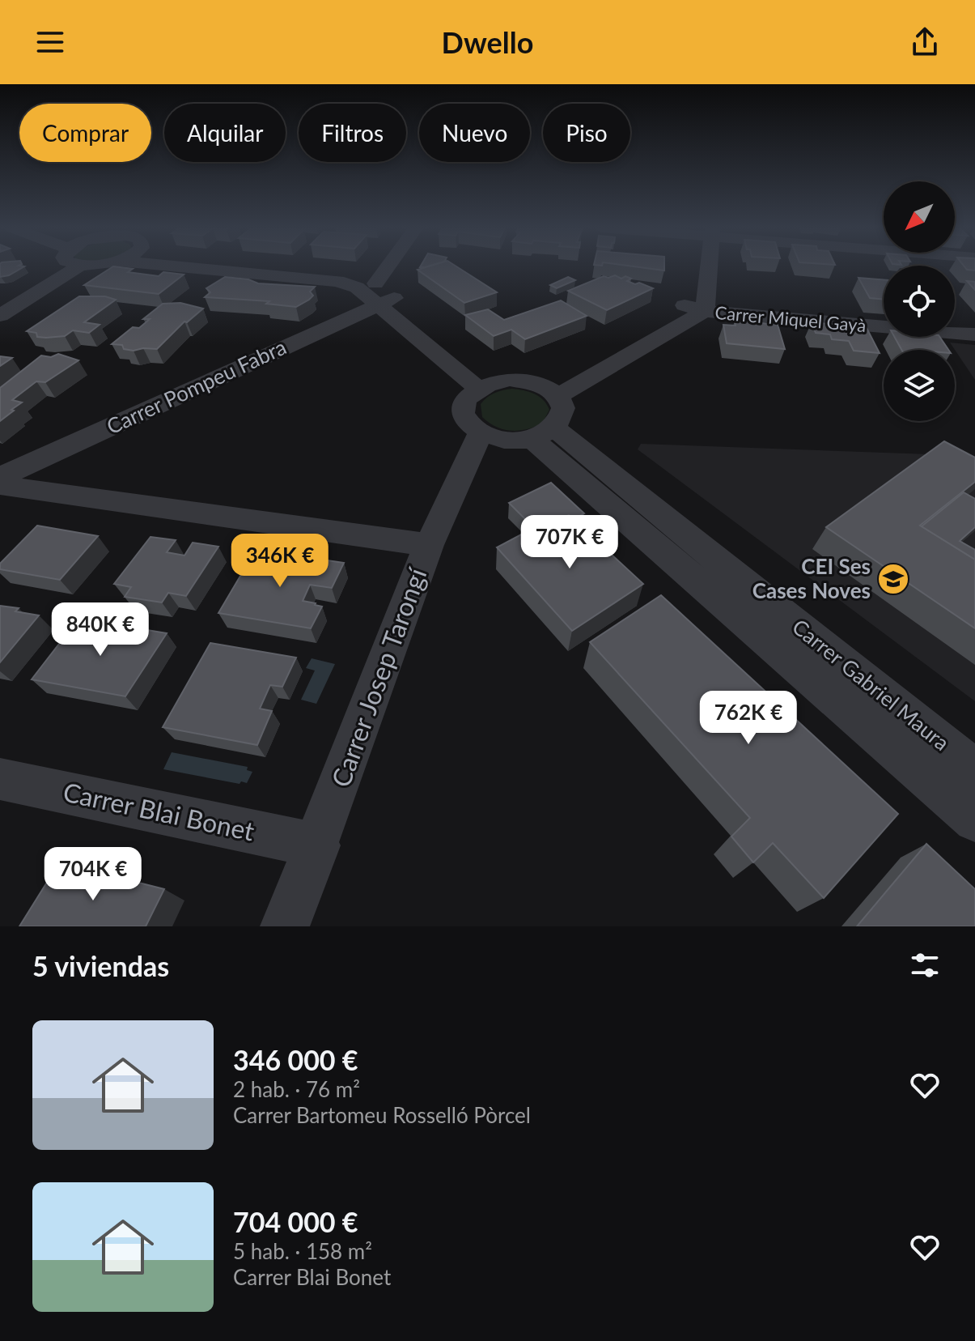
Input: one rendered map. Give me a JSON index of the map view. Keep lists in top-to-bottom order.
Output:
{
  "streets": {
    "street": [
      "Carrer Miquel Gayà",
      "Carrer Pompeu Fabra",
      "Carrer Josep Tarongí",
      "Carrer Gabriel Maura",
      "Carrer Blai Bonet"
    ]
  },
  "crossings": [
    ["Carrer Josep Tarongí", "Carrer Blai Bonet"]
  ],
  "places": {
    "school or university": ["CEI Ses Cases Noves"]
  },
  "north": "bottom left",
  "page": {
    "header": "Dwello",
    "chip": [
      "Comprar",
      "Alquilar",
      "Filtros",
      "Nuevo",
      "Piso"
    ],
    "price": [
      "707K €",
      "346K €",
      "840K €",
      "762K €",
      "704K €"
    ],
    "heading": "5 viviendas",
    "list": [
      {
        "name": "346 000 €",
        "note": "2 hab. · 76 m² · Carrer Bartomeu Rosselló Pòrcel"
      },
      {
        "name": "704 000 €",
        "note": "5 hab. · 158 m² · Carrer Blai Bonet"
      }
    ]
  }
}
